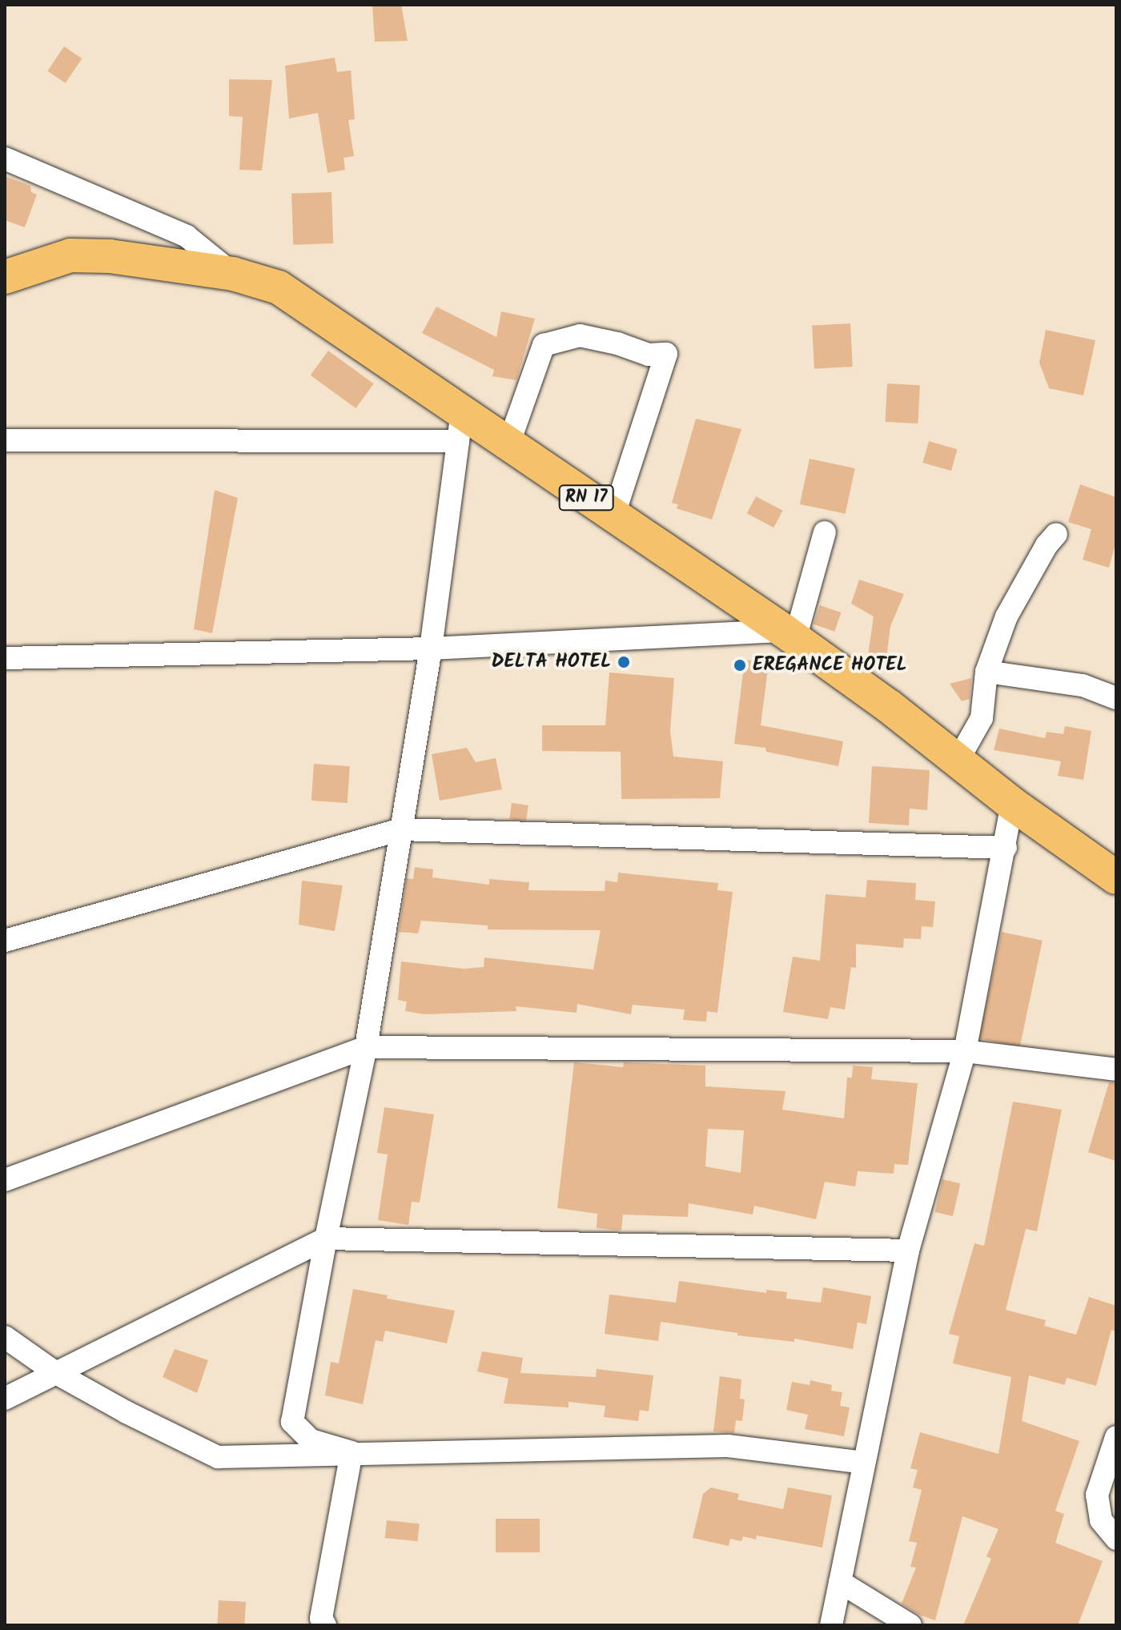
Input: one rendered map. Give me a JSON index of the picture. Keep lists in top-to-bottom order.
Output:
{
  "streets": {
    "main road": ["RN 17"]
  },
  "places": ["DELTA HOTEL", "EREGANCE HOTEL"]
}
